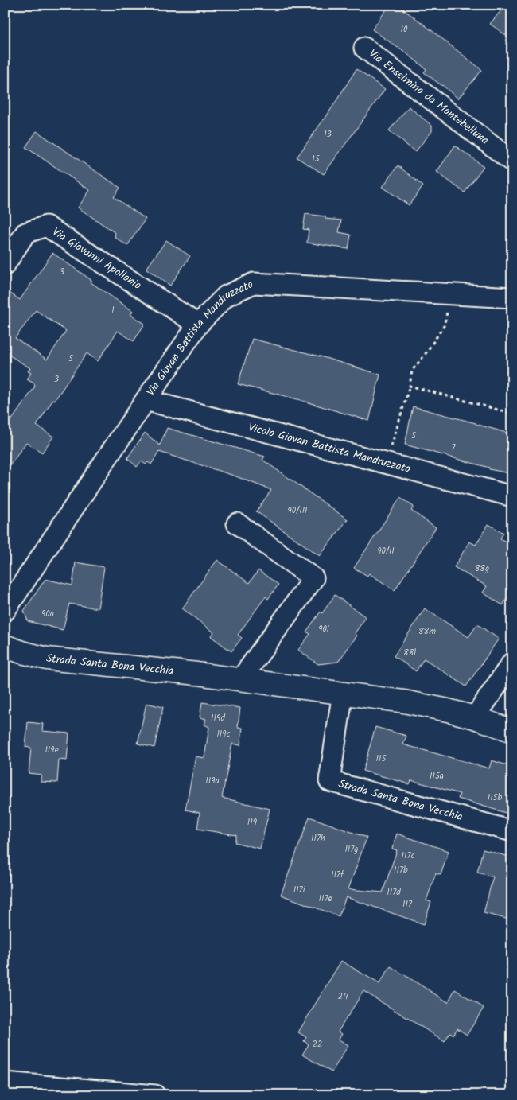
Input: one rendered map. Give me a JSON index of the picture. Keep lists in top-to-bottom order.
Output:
{
  "streets": {
    "street": [
      "Via Enselmino da Montebelluna",
      "Via Giovanni Apollonio",
      "Via Giovan Battista Mandruzzato",
      "Vicolo Giovan Battista Mandruzzato",
      "Strada Santa Bona Vecchia"
    ]
  },
  "crossings": [
    ["Via Giovanni Apollonio", "Via Giovan Battista Mandruzzato"],
    ["Via Giovan Battista Mandruzzato", "Vicolo Giovan Battista Mandruzzato"]
  ],
  "house_numbers": [
    "10",
    "13",
    "15",
    "3",
    "1",
    "5",
    "3",
    "5",
    "7",
    "90/III",
    "90/II",
    "88g",
    "90a",
    "90i",
    "88m",
    "88l",
    "119d",
    "119c",
    "119e",
    "115",
    "115a",
    "119a",
    "115b",
    "119",
    "117h",
    "117g",
    "117c",
    "117b",
    "117f",
    "117i",
    "117d",
    "117e",
    "117",
    "24",
    "22"
  ]
}
